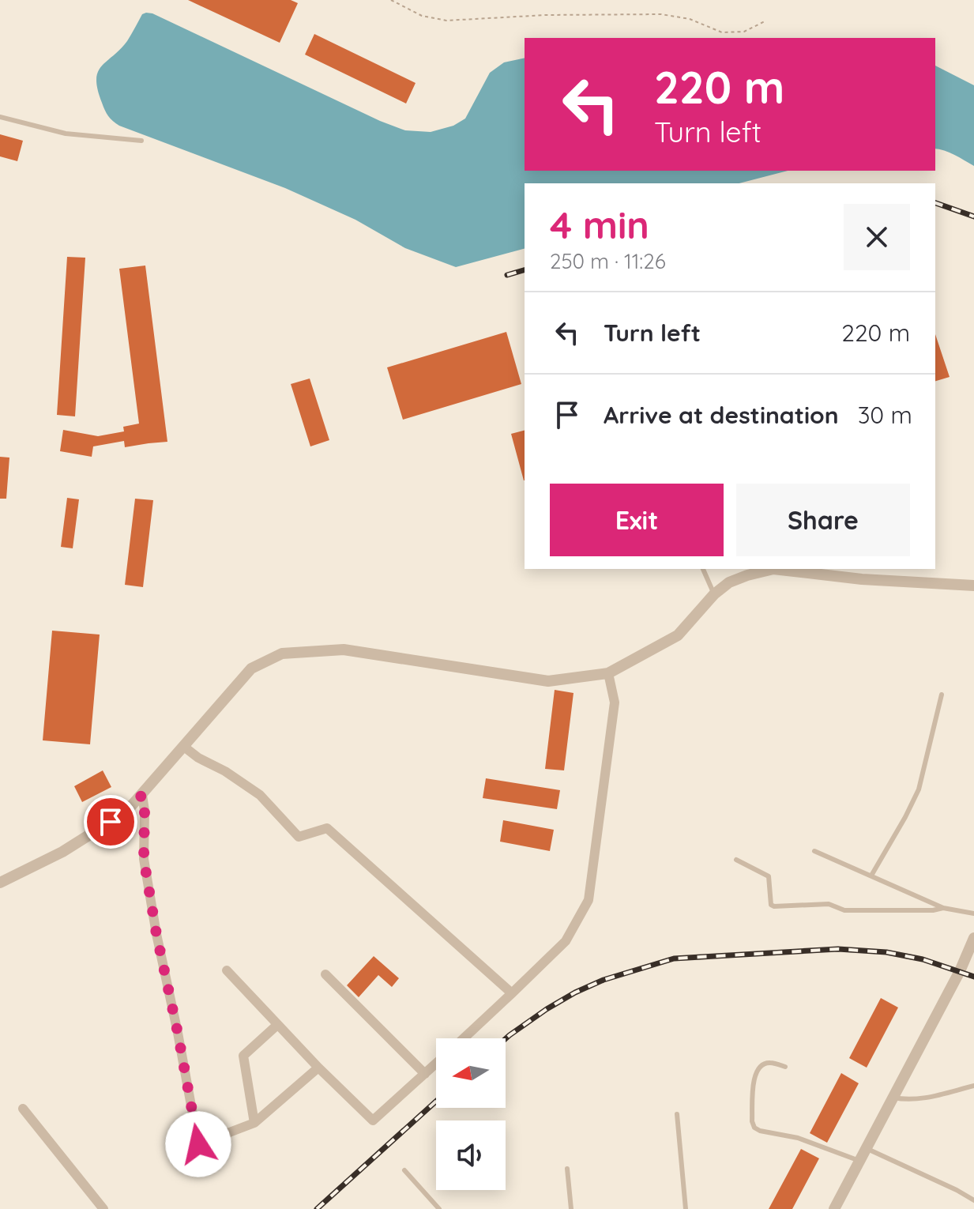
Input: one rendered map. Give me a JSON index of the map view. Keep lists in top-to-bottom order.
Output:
{
  "north": "left",
  "page": {
    "turn": ["220 m", "Turn left"],
    "heading": ["4 min", "250 m · 11:26"],
    "list": [
      {
        "name": "Turn left",
        "value": "220 m"
      },
      {
        "name": "Arrive at destination",
        "value": "30 m"
      }
    ],
    "buttons": ["Exit", "Share"]
  }
}
